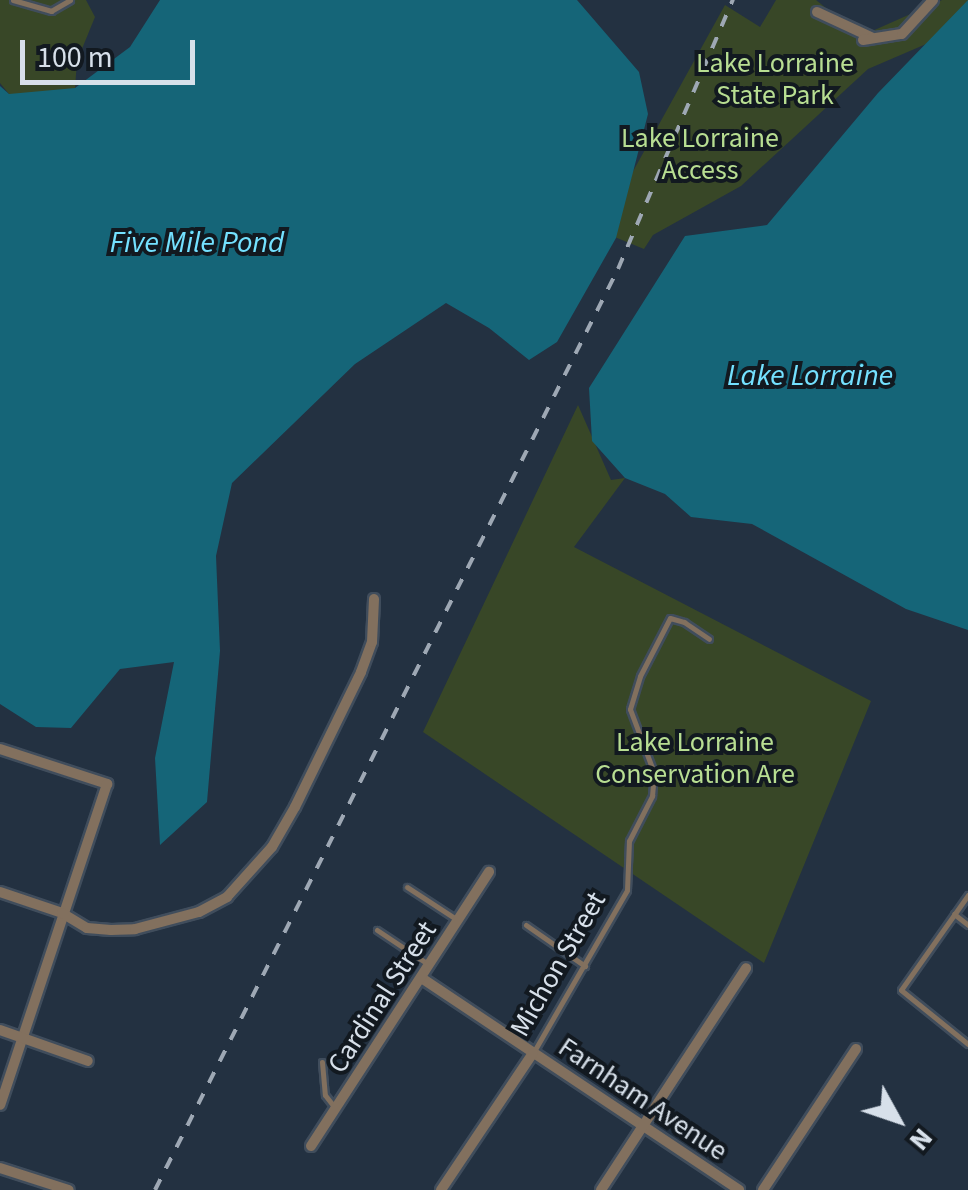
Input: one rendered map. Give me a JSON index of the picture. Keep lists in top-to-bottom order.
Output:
{
  "streets": {
    "street": ["Michon Street", "Cardinal Street", "Farnham Avenue"]
  },
  "crossings": [
    ["Michon Street", "Farnham Avenue"],
    ["Cardinal Street", "Farnham Avenue"]
  ],
  "water": ["Five Mile Pond", "Lake Lorraine"],
  "parks": ["Lake Lorraine State Park", "Lake Lorraine Access", "Lake Lorraine Conservation Are"],
  "scale_bar": "100 m",
  "north": "bottom right"
}
